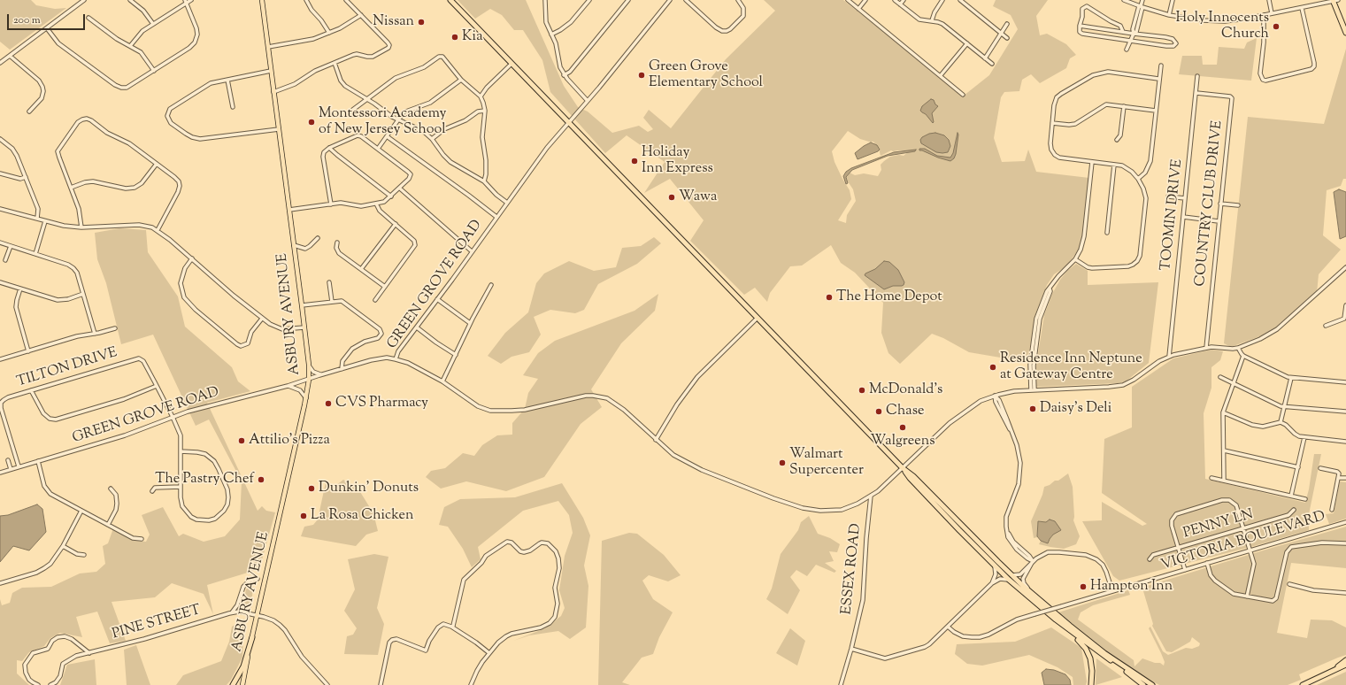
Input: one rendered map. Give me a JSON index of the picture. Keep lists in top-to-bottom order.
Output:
{
  "streets": {
    "main road": ["ASBURY AVENUE"],
    "street": [
      "COUNTRY CLUB DRIVE",
      "TOOMIN DRIVE",
      "GREEN GROVE ROAD",
      "TILTON DRIVE",
      "PENNY LN",
      "VICTORIA BOULEVARD",
      "ESSEX ROAD",
      "PINE STREET"
    ]
  },
  "crossings": [
    ["COUNTRY CLUB DRIVE", "TOOMIN DRIVE"],
    ["GREEN GROVE ROAD", "ASBURY AVENUE"],
    ["GREEN GROVE ROAD", "TILTON DRIVE"],
    ["ASBURY AVENUE", "PINE STREET"]
  ],
  "places": [
    "Nissan",
    "Holy Innocents Church",
    "Kia",
    "Green Grove Elementary School",
    "Montessori Academy of New Jersey School",
    "Holiday Inn Express",
    "Wawa",
    "The Home Depot",
    "Residence Inn Neptune at Gateway Centre",
    "McDonald's",
    "CVS Pharmacy",
    "Daisy's Deli",
    "Chase",
    "Walgreens",
    "Attilio's Pizza",
    "Walmart Supercenter",
    "The Pastry Chef",
    "Dunkin' Donuts",
    "La Rosa Chicken",
    "Hampton Inn"
  ],
  "scale_bar": "200 m"
}
